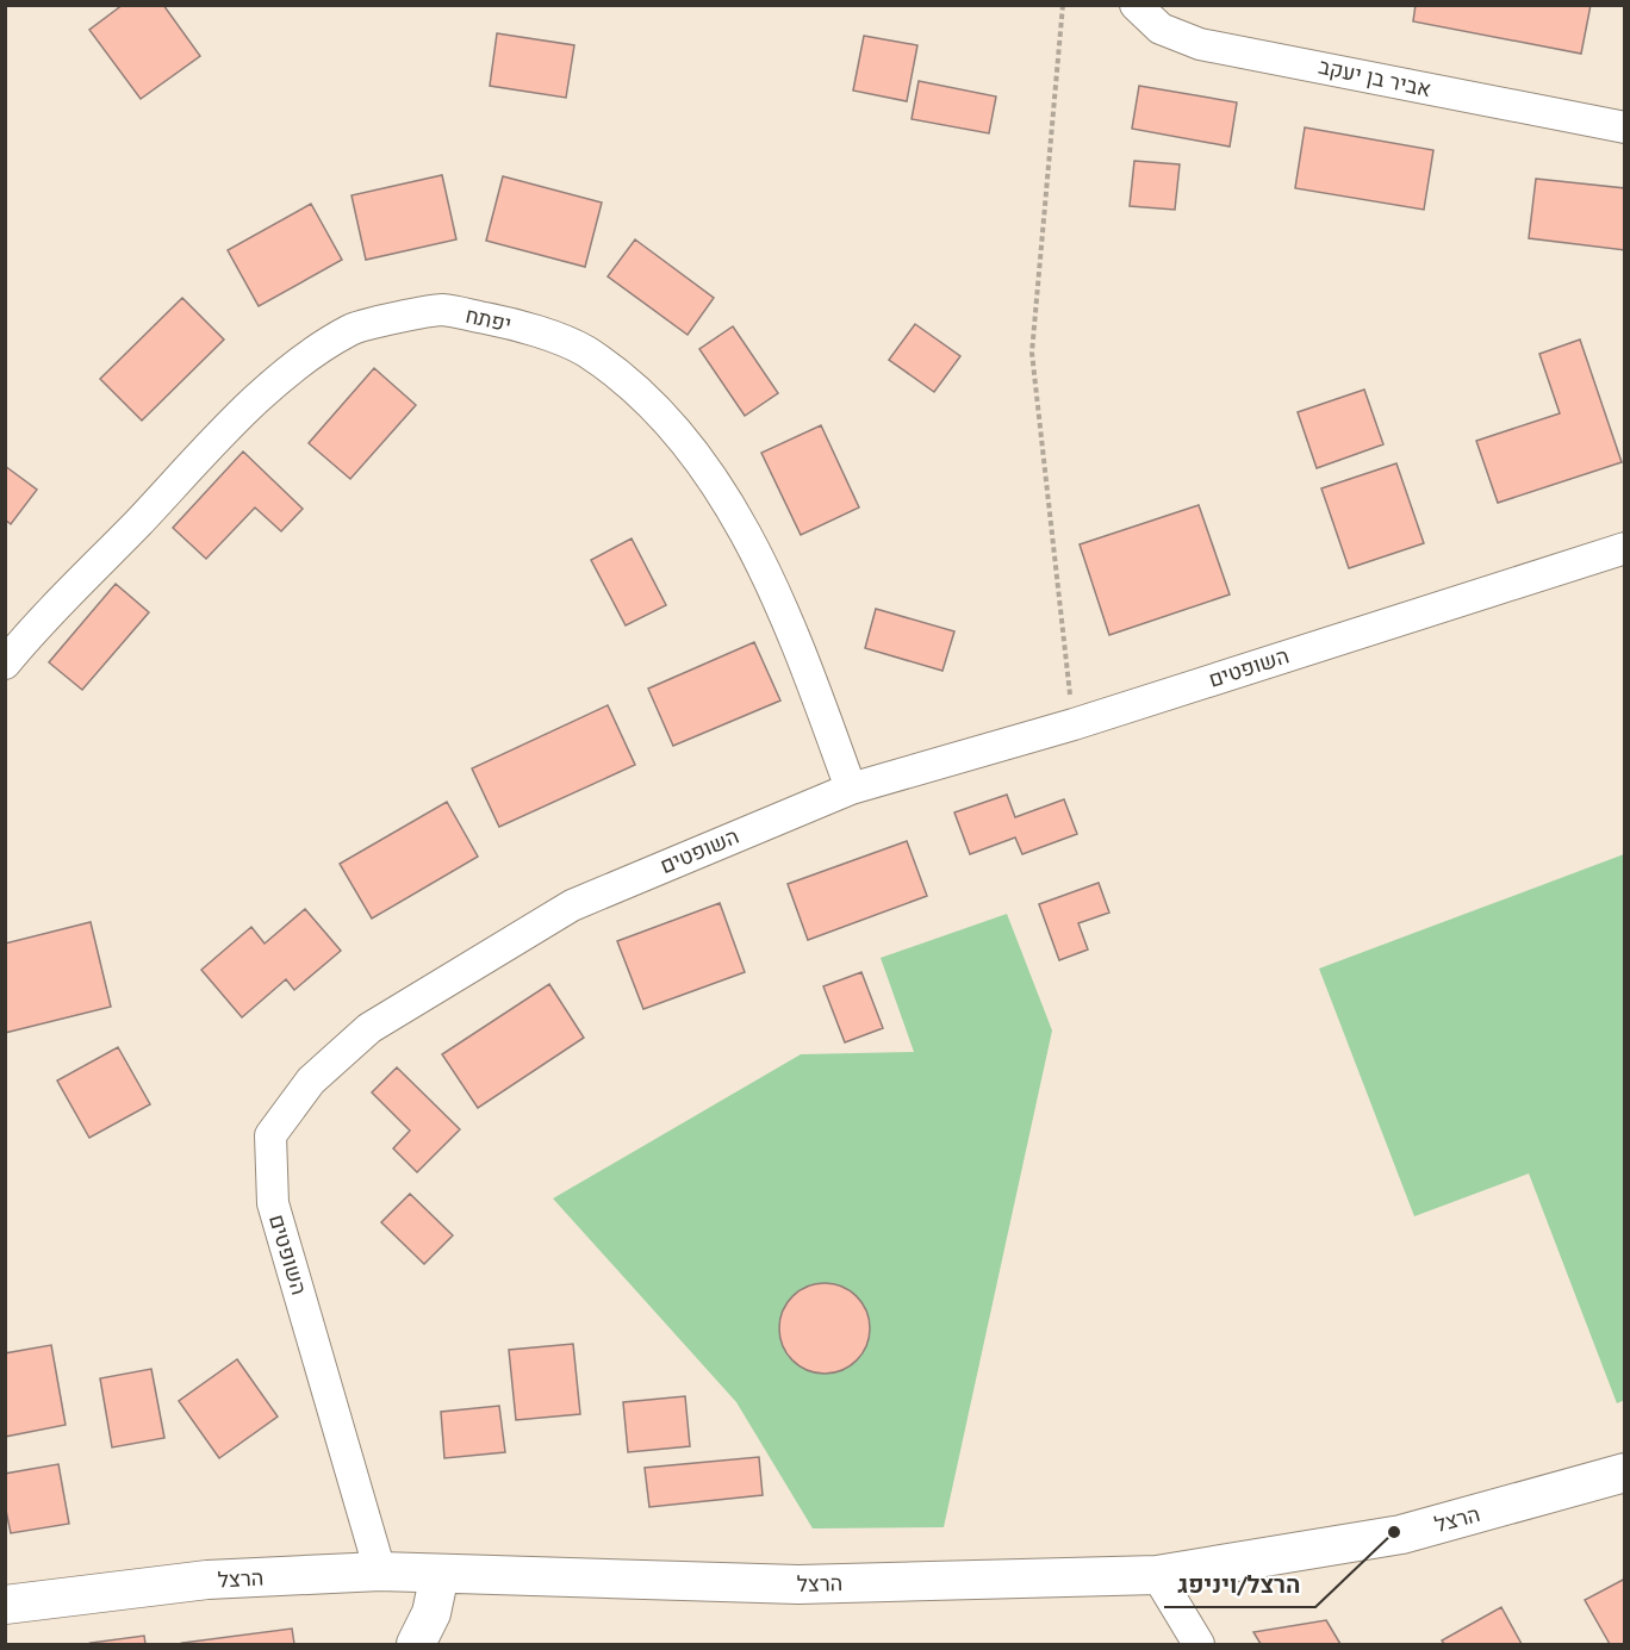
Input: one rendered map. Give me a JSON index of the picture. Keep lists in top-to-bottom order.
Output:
{
  "streets": {
    "street": [
      "אביר בן יעקב",
      "יפתח",
      "השופטים",
      "הרצל"
    ]
  },
  "crossings": [
    ["יפתח", "השופטים"],
    ["השופטים", "הרצל"]
  ],
  "places": ["הרצל/ויניפג"]
}
